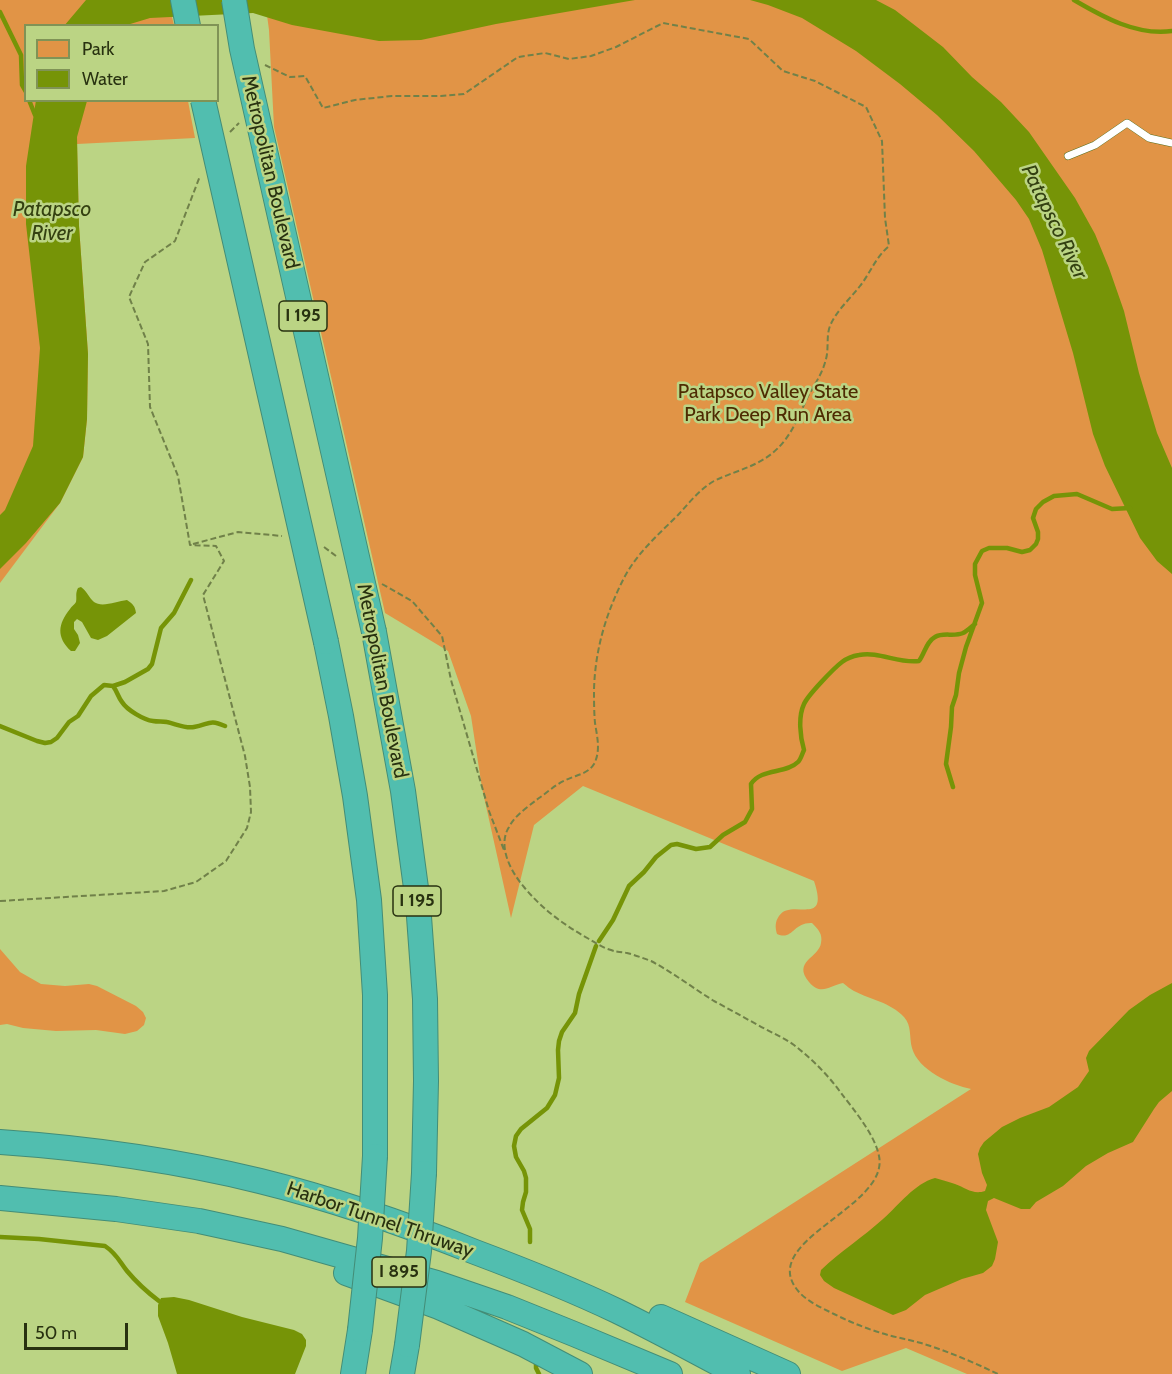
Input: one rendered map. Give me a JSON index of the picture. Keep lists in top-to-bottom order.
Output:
{
  "streets": {
    "highway": [
      "Metropolitan Boulevard",
      "I 195",
      "Harbor Tunnel Thruway",
      "I 895"
    ]
  },
  "water": ["Patapsco River"],
  "parks": ["Patapsco Valley State Park Deep Run Area"],
  "legend": ["Park", "Water"],
  "scale_bar": "50 m"
}
